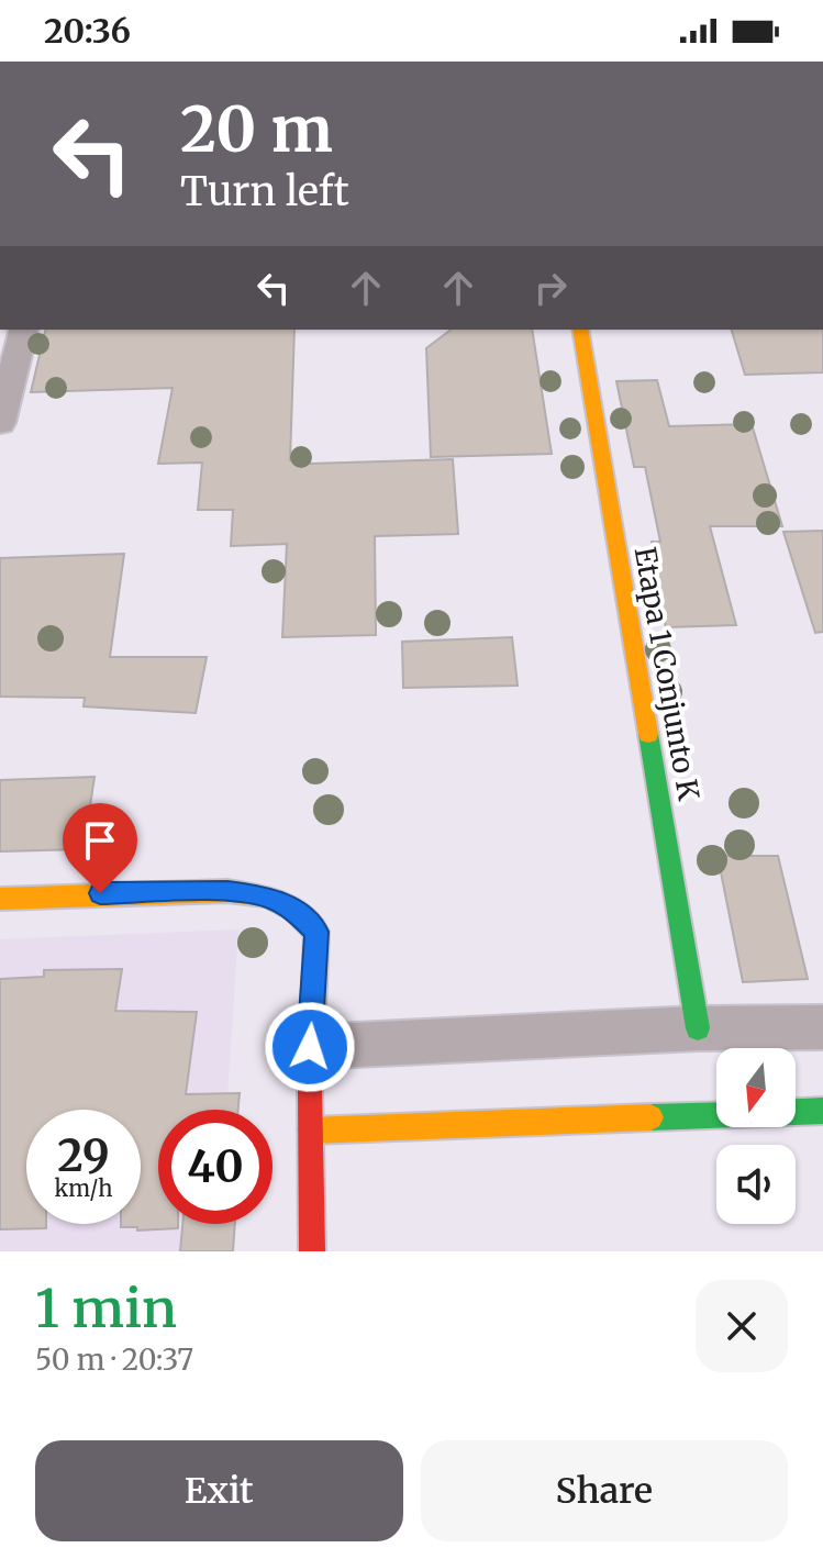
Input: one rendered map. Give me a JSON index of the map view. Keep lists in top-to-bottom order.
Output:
{
  "streets": {
    "street": ["Etapa 1 Conjunto K"]
  },
  "north": "bottom",
  "page": {
    "status": "20:36",
    "turn": ["20 m", "Turn left"],
    "speed": "29 km/h",
    "limit": "40",
    "heading": ["1 min", "50 m · 20:37"],
    "buttons": ["Exit", "Share"]
  }
}
